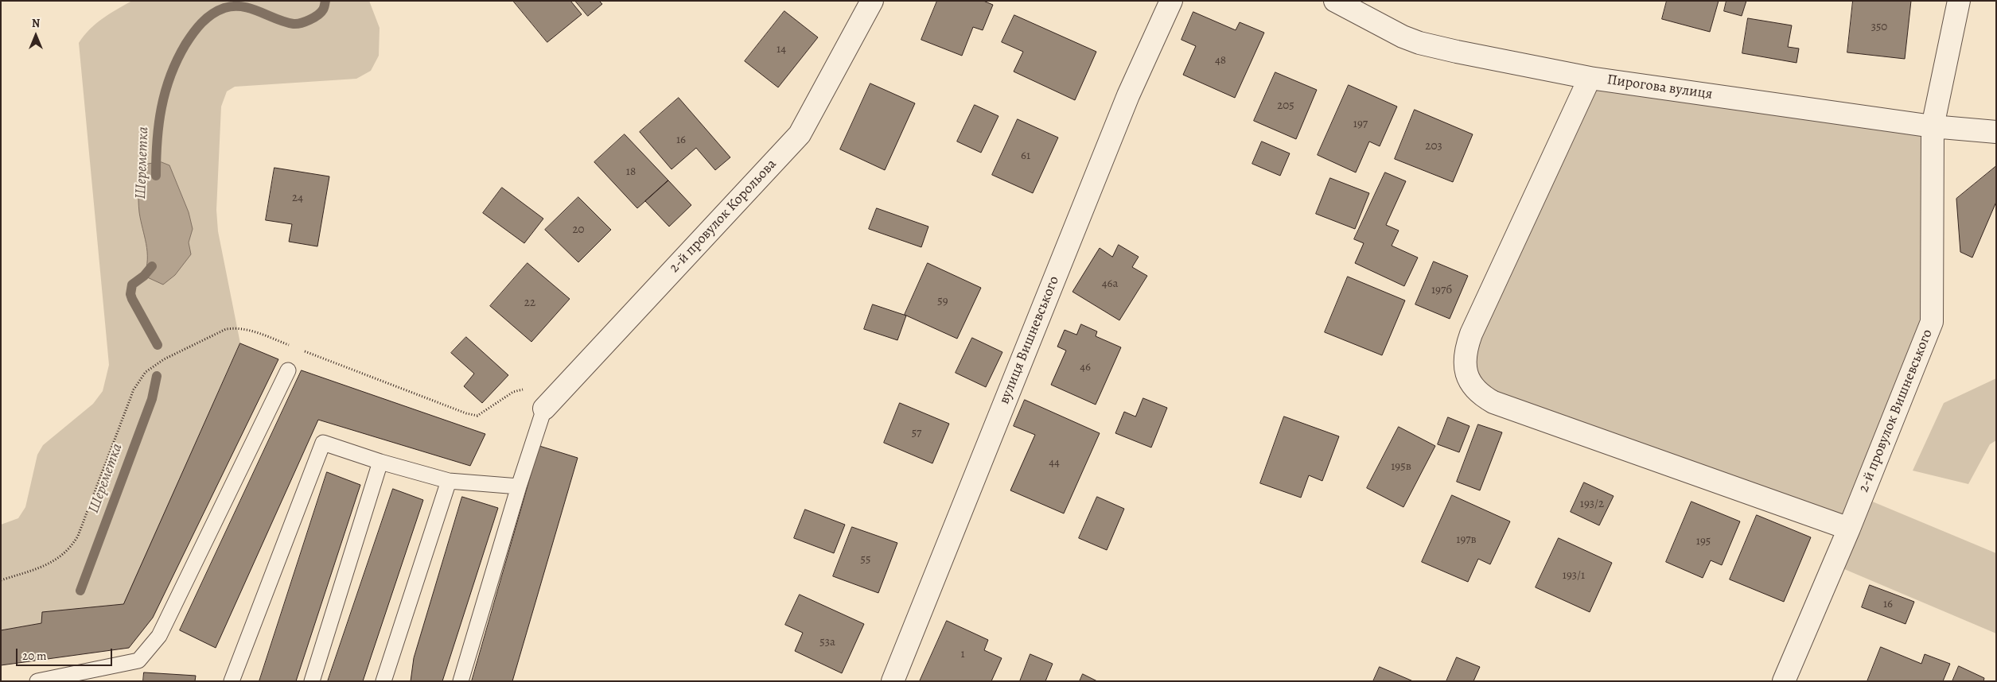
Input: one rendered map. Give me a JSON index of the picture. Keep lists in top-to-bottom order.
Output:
{
  "streets": {
    "street": [
      "Пирогова вулиця",
      "2-й провулок Корольова",
      "вулиця Вишневського",
      "2-й провулок Вишневського"
    ]
  },
  "crossings": [
    ["Пирогова вулиця", "2-й провулок Вишневського"]
  ],
  "water": ["Шереметка"],
  "house_numbers": [
    "350",
    "14",
    "48",
    "205",
    "197",
    "16",
    "203",
    "61",
    "18",
    "24",
    "20",
    "46а",
    "197б",
    "59",
    "22",
    "46",
    "57",
    "44",
    "195в",
    "193/2",
    "197в",
    "195",
    "55",
    "193/1",
    "16",
    "53а",
    "1"
  ],
  "scale_bar": "20 m",
  "north": "top"
}
